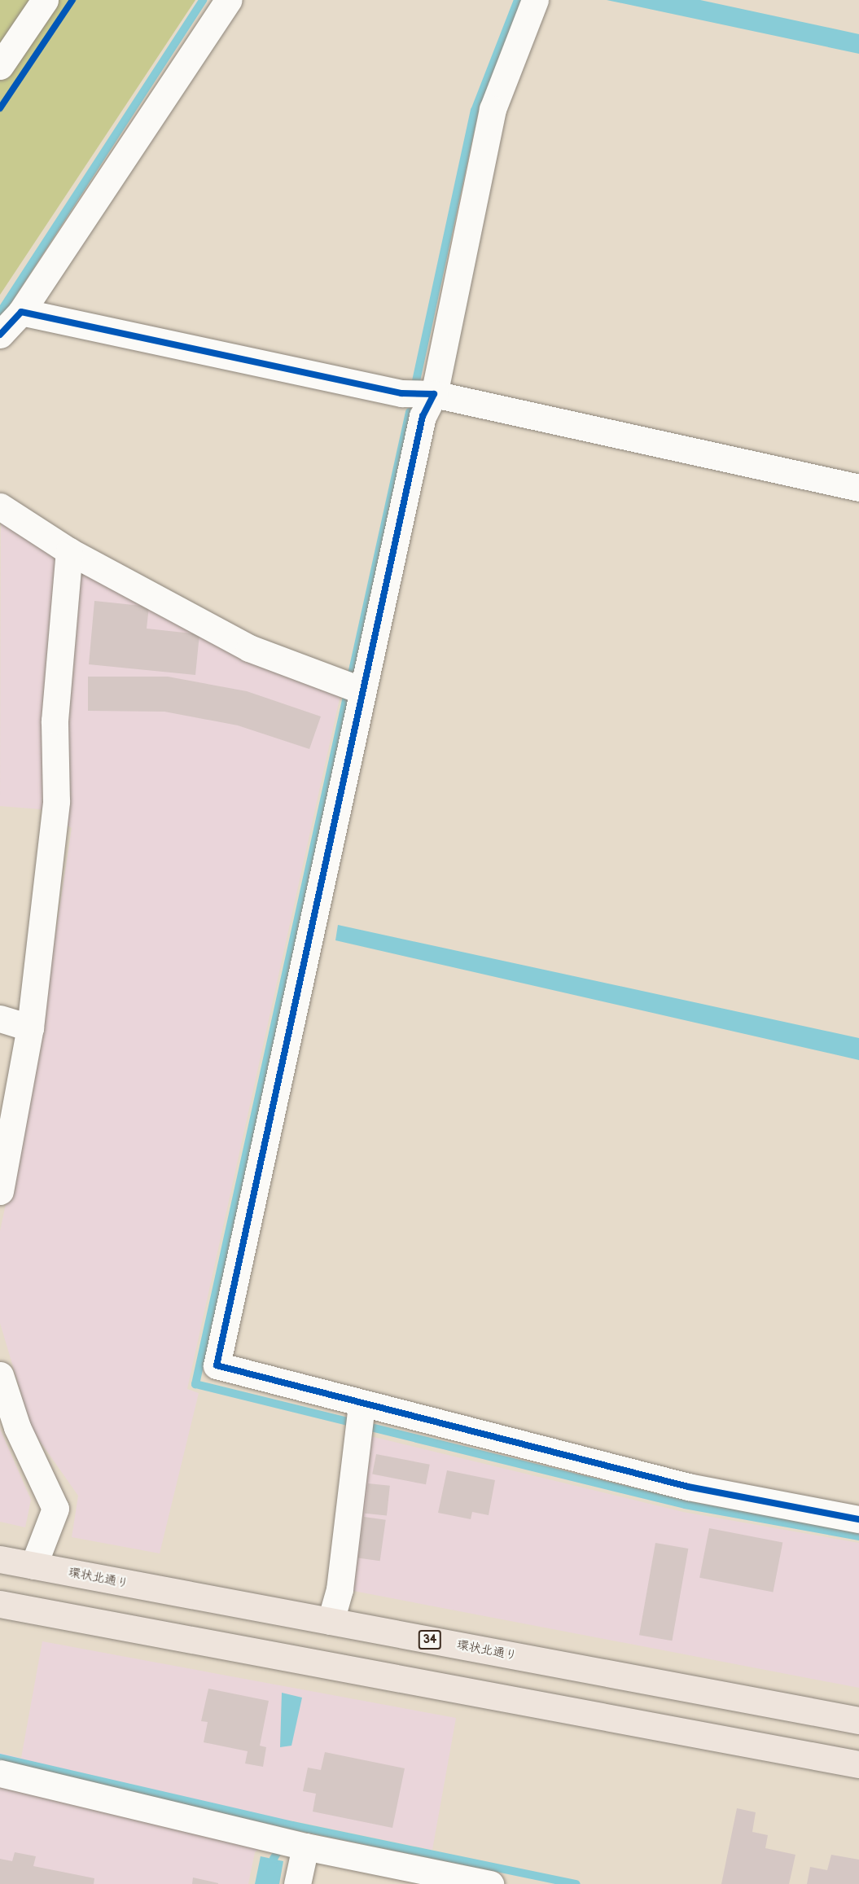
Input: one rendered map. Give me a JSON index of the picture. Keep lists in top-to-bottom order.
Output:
{
  "streets": {
    "highway": ["環状北通り", "34"]
  }
}
